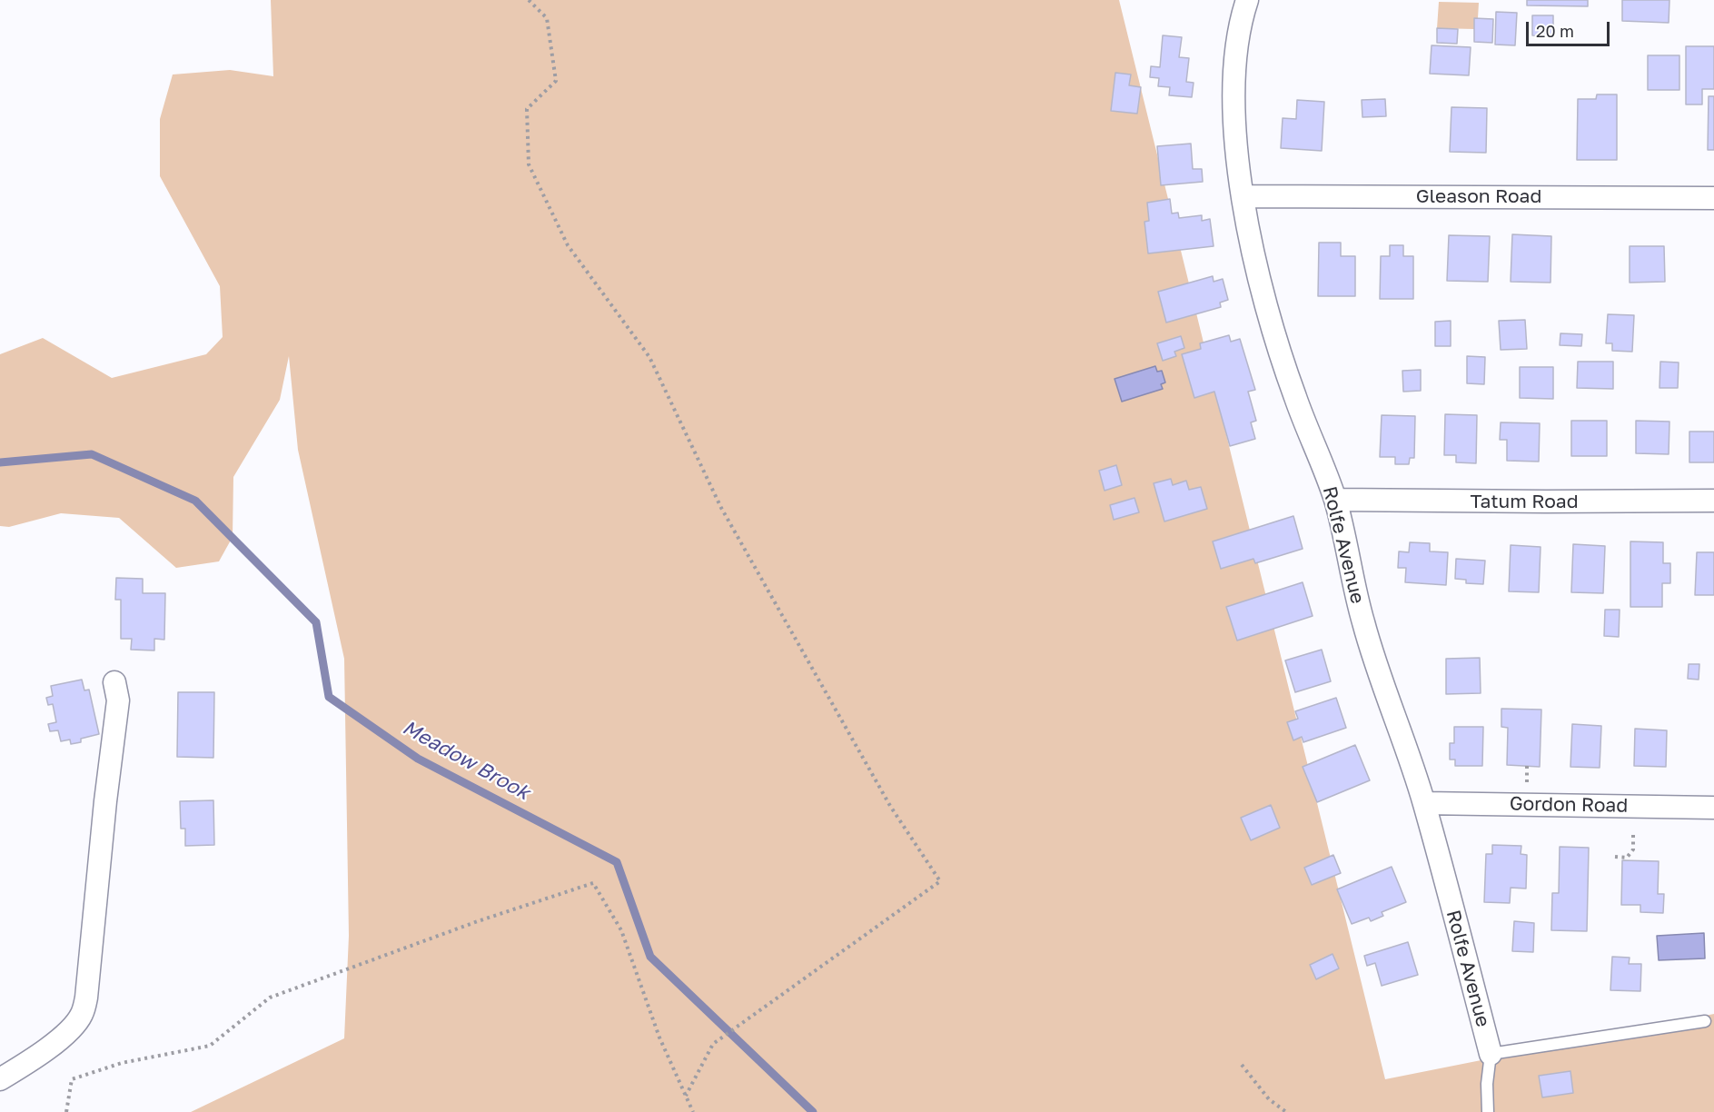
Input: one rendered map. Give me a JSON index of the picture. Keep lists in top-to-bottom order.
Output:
{
  "streets": {
    "street": [
      "Gleason Road",
      "Tatum Road",
      "Rolfe Avenue",
      "Gordon Road"
    ]
  },
  "crossings": [
    ["Gleason Road", "Rolfe Avenue"],
    ["Tatum Road", "Rolfe Avenue"],
    ["Rolfe Avenue", "Gordon Road"]
  ],
  "water": ["Meadow Brook"],
  "scale_bar": "20 m"
}
